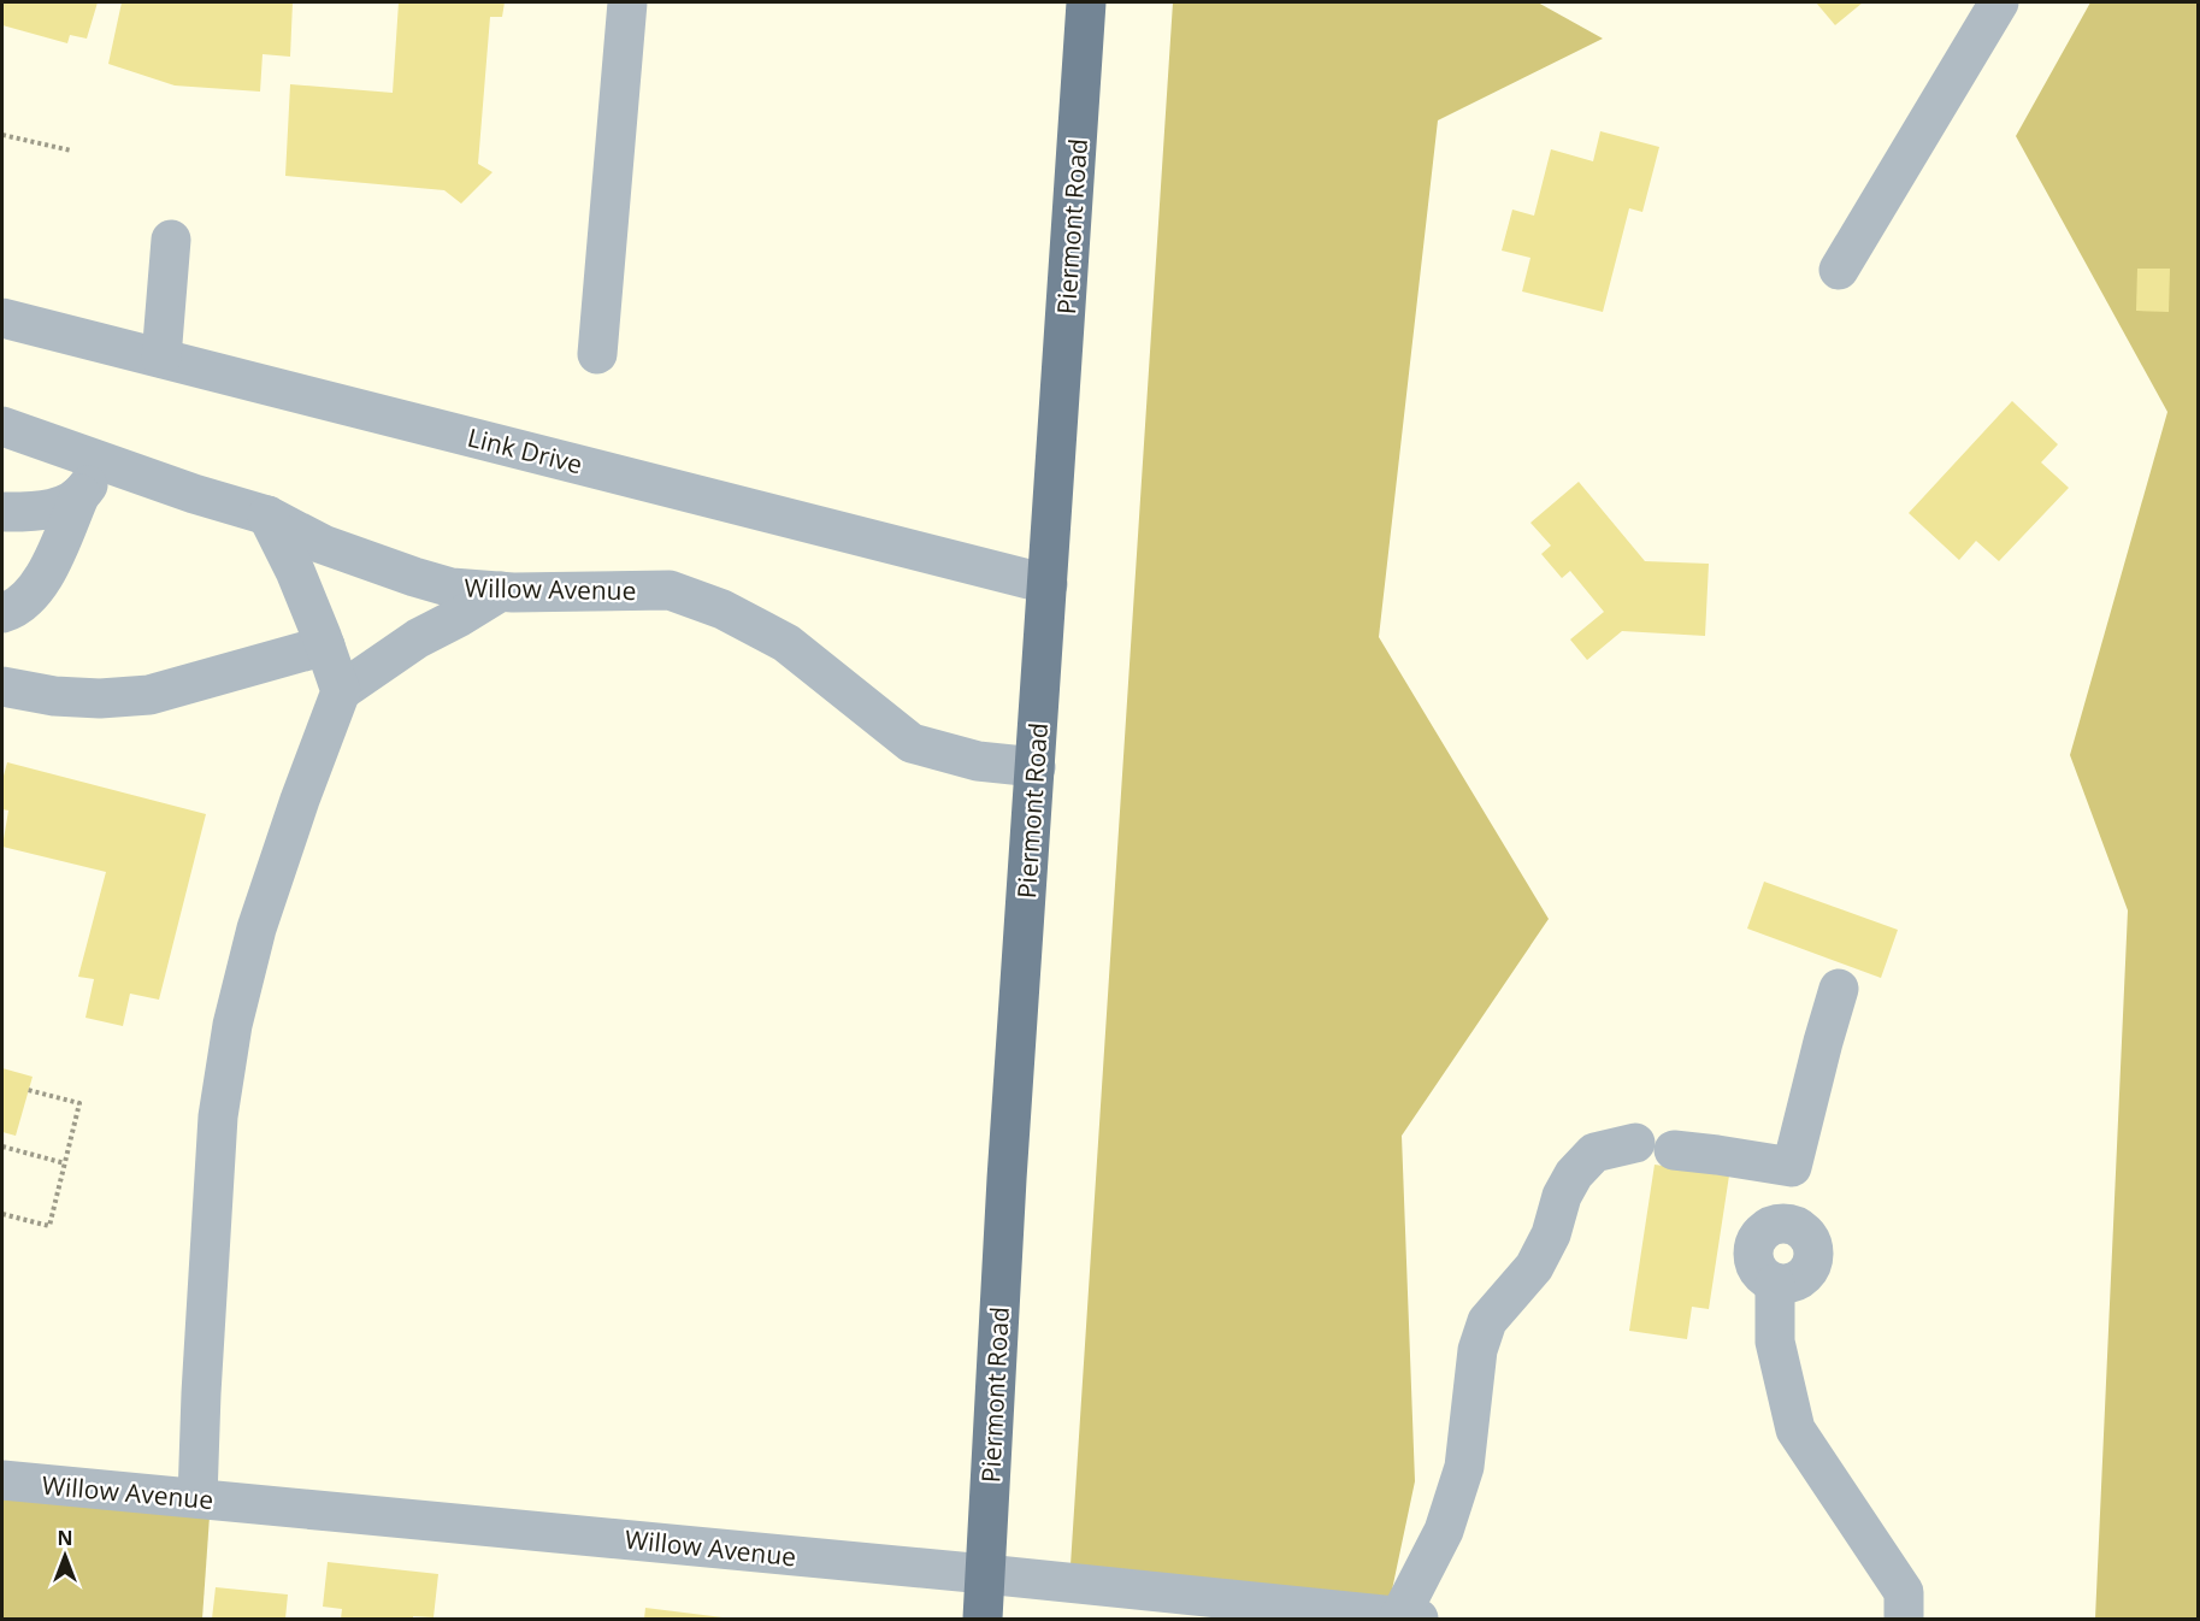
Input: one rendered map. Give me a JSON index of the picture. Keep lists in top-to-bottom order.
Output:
{
  "streets": {
    "main road": ["Piermont Road"],
    "street": ["Link Drive", "Willow Avenue"]
  },
  "crossings": [
    ["Piermont Road", "Link Drive"],
    ["Piermont Road", "Willow Avenue"]
  ],
  "north": "top"
}
